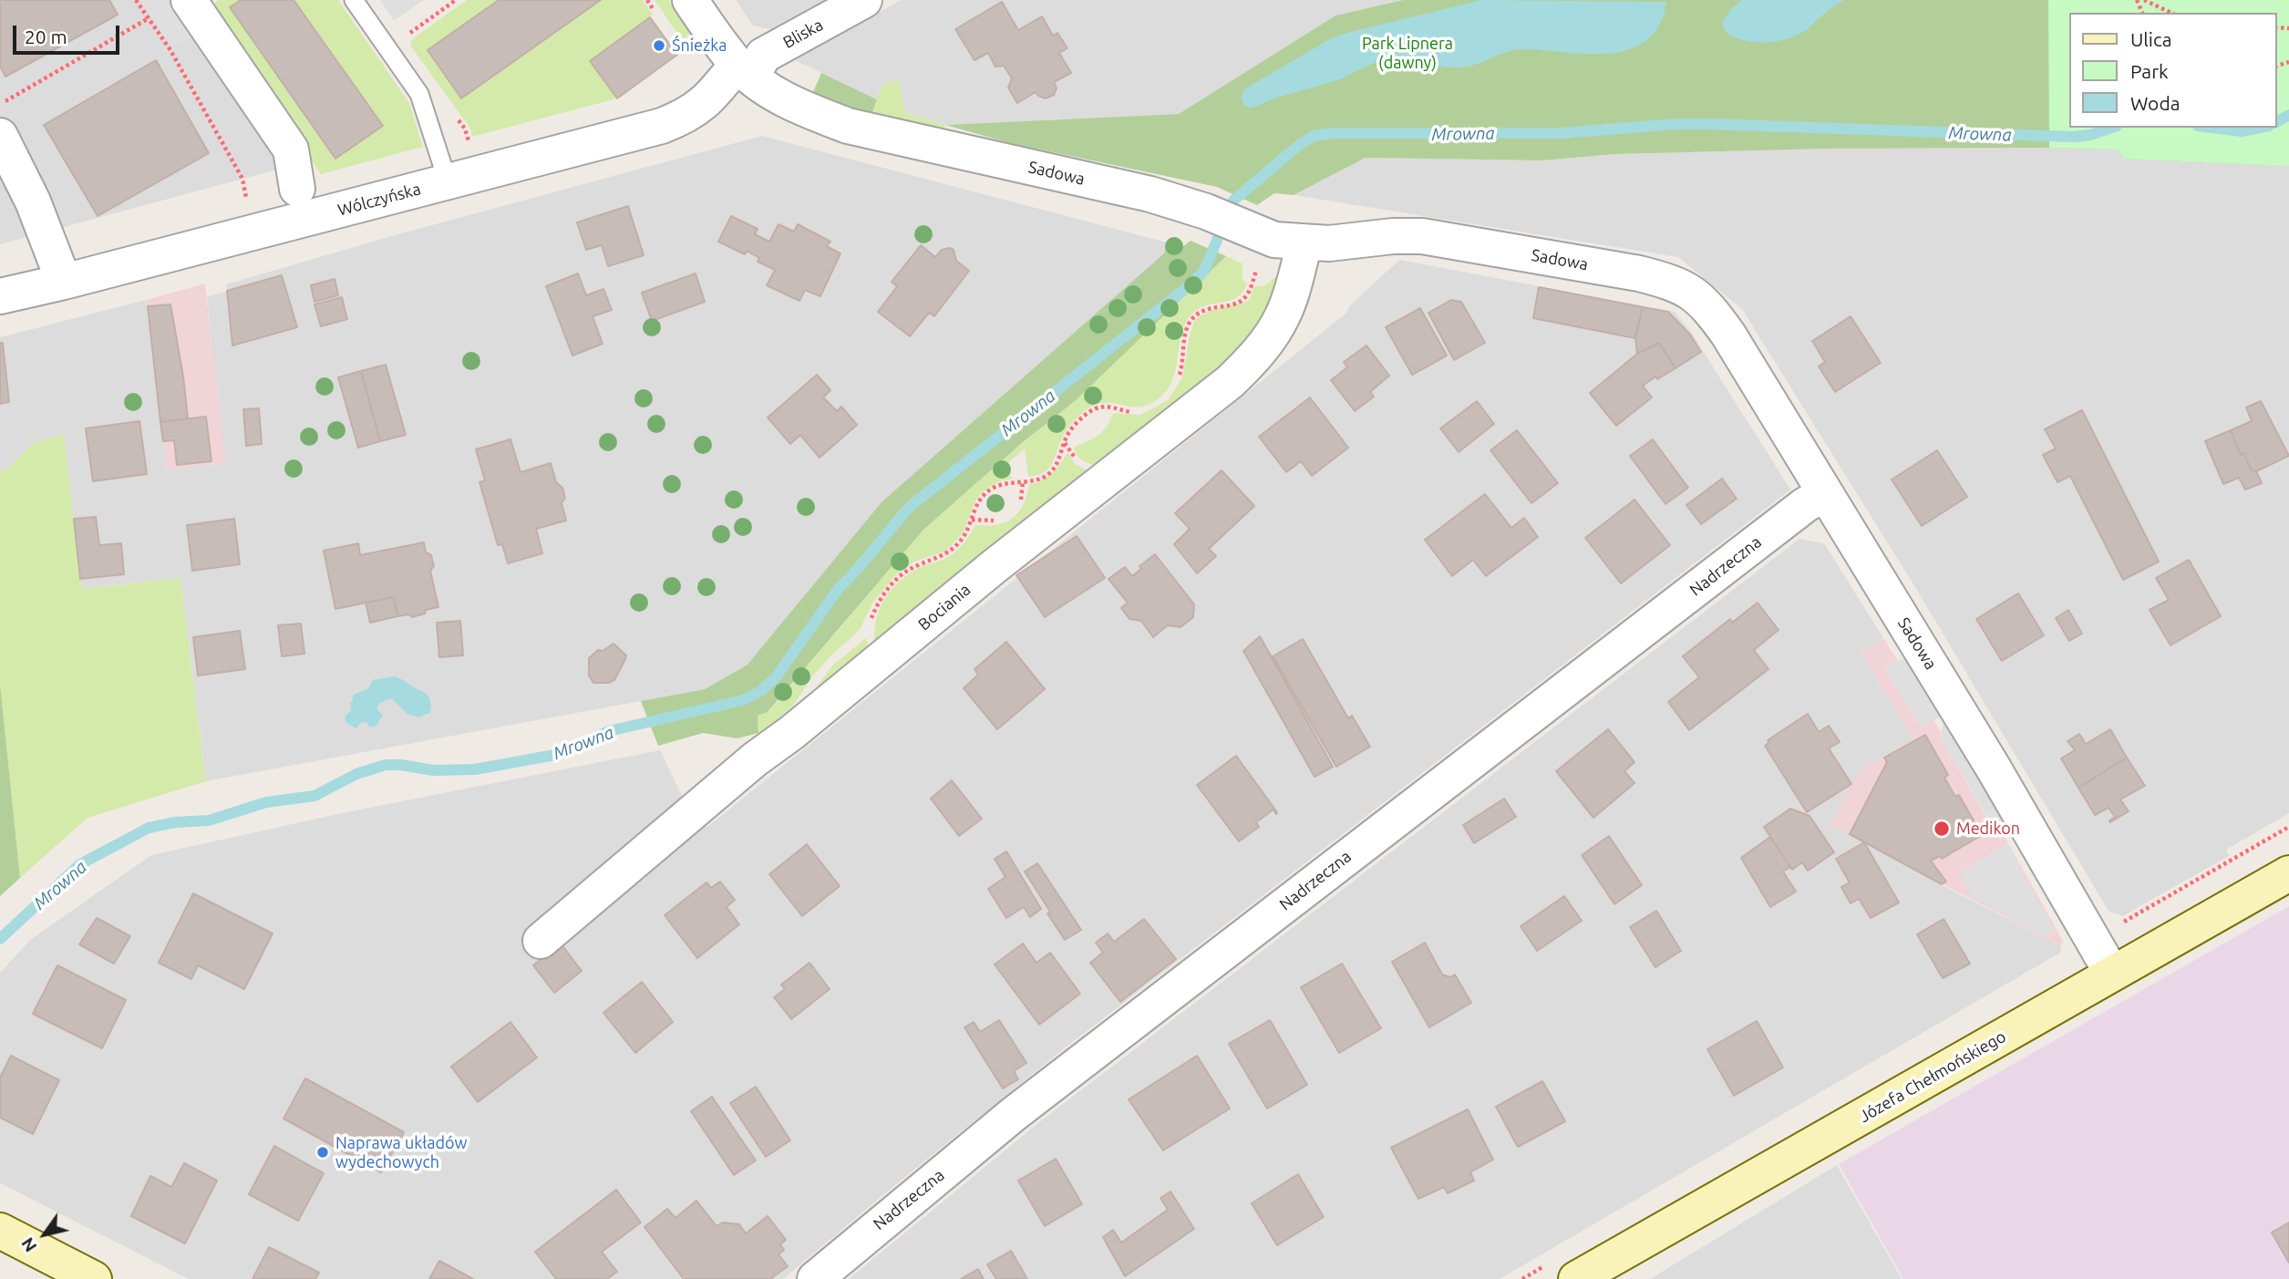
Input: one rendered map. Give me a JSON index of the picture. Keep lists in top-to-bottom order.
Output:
{
  "streets": {
    "street": [
      "Bliska",
      "Sadowa",
      "Wólczyńska",
      "Nadrzeczna",
      "Bociania",
      "Józefa Chełmońskiego"
    ]
  },
  "crossings": [
    ["Bliska", "Sadowa"],
    ["Bliska", "Wólczyńska"],
    ["Sadowa", "Wólczyńska"],
    ["Sadowa", "Nadrzeczna"],
    ["Sadowa", "Bociania"],
    ["Sadowa", "Józefa Chełmońskiego"]
  ],
  "water": ["Mrowna"],
  "parks": ["Park Lipnera (dawny)"],
  "places": ["Śnieżka", "Medikon", "Naprawa układów wydechowych"],
  "legend": ["Ulica", "Park", "Woda"],
  "scale_bar": "20 m",
  "north": "bottom left"
}
